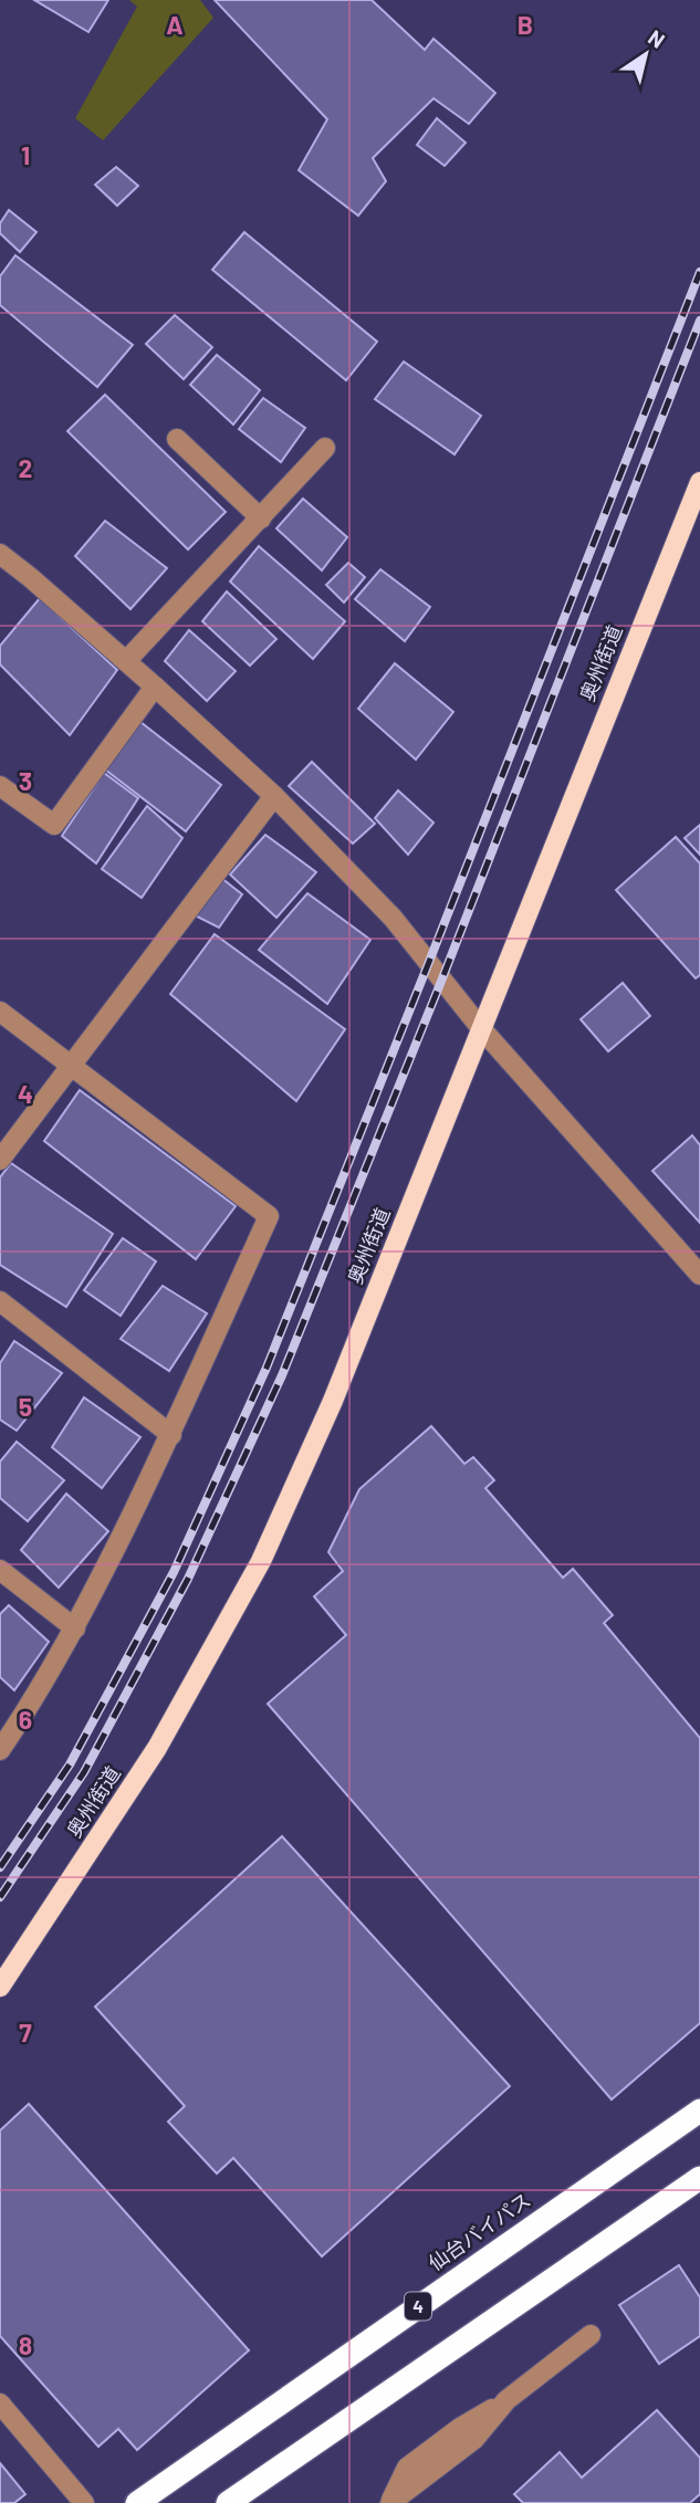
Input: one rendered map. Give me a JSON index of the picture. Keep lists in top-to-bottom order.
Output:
{
  "streets": {
    "highway": ["仙台バイパス", "4"],
    "main road": ["奥州街道"]
  },
  "north": "top right",
  "grid": {
    "columns": ["A", "B"],
    "rows": [
      "1",
      "2",
      "3",
      "4",
      "5",
      "6",
      "7",
      "8"
    ]
  }
}
